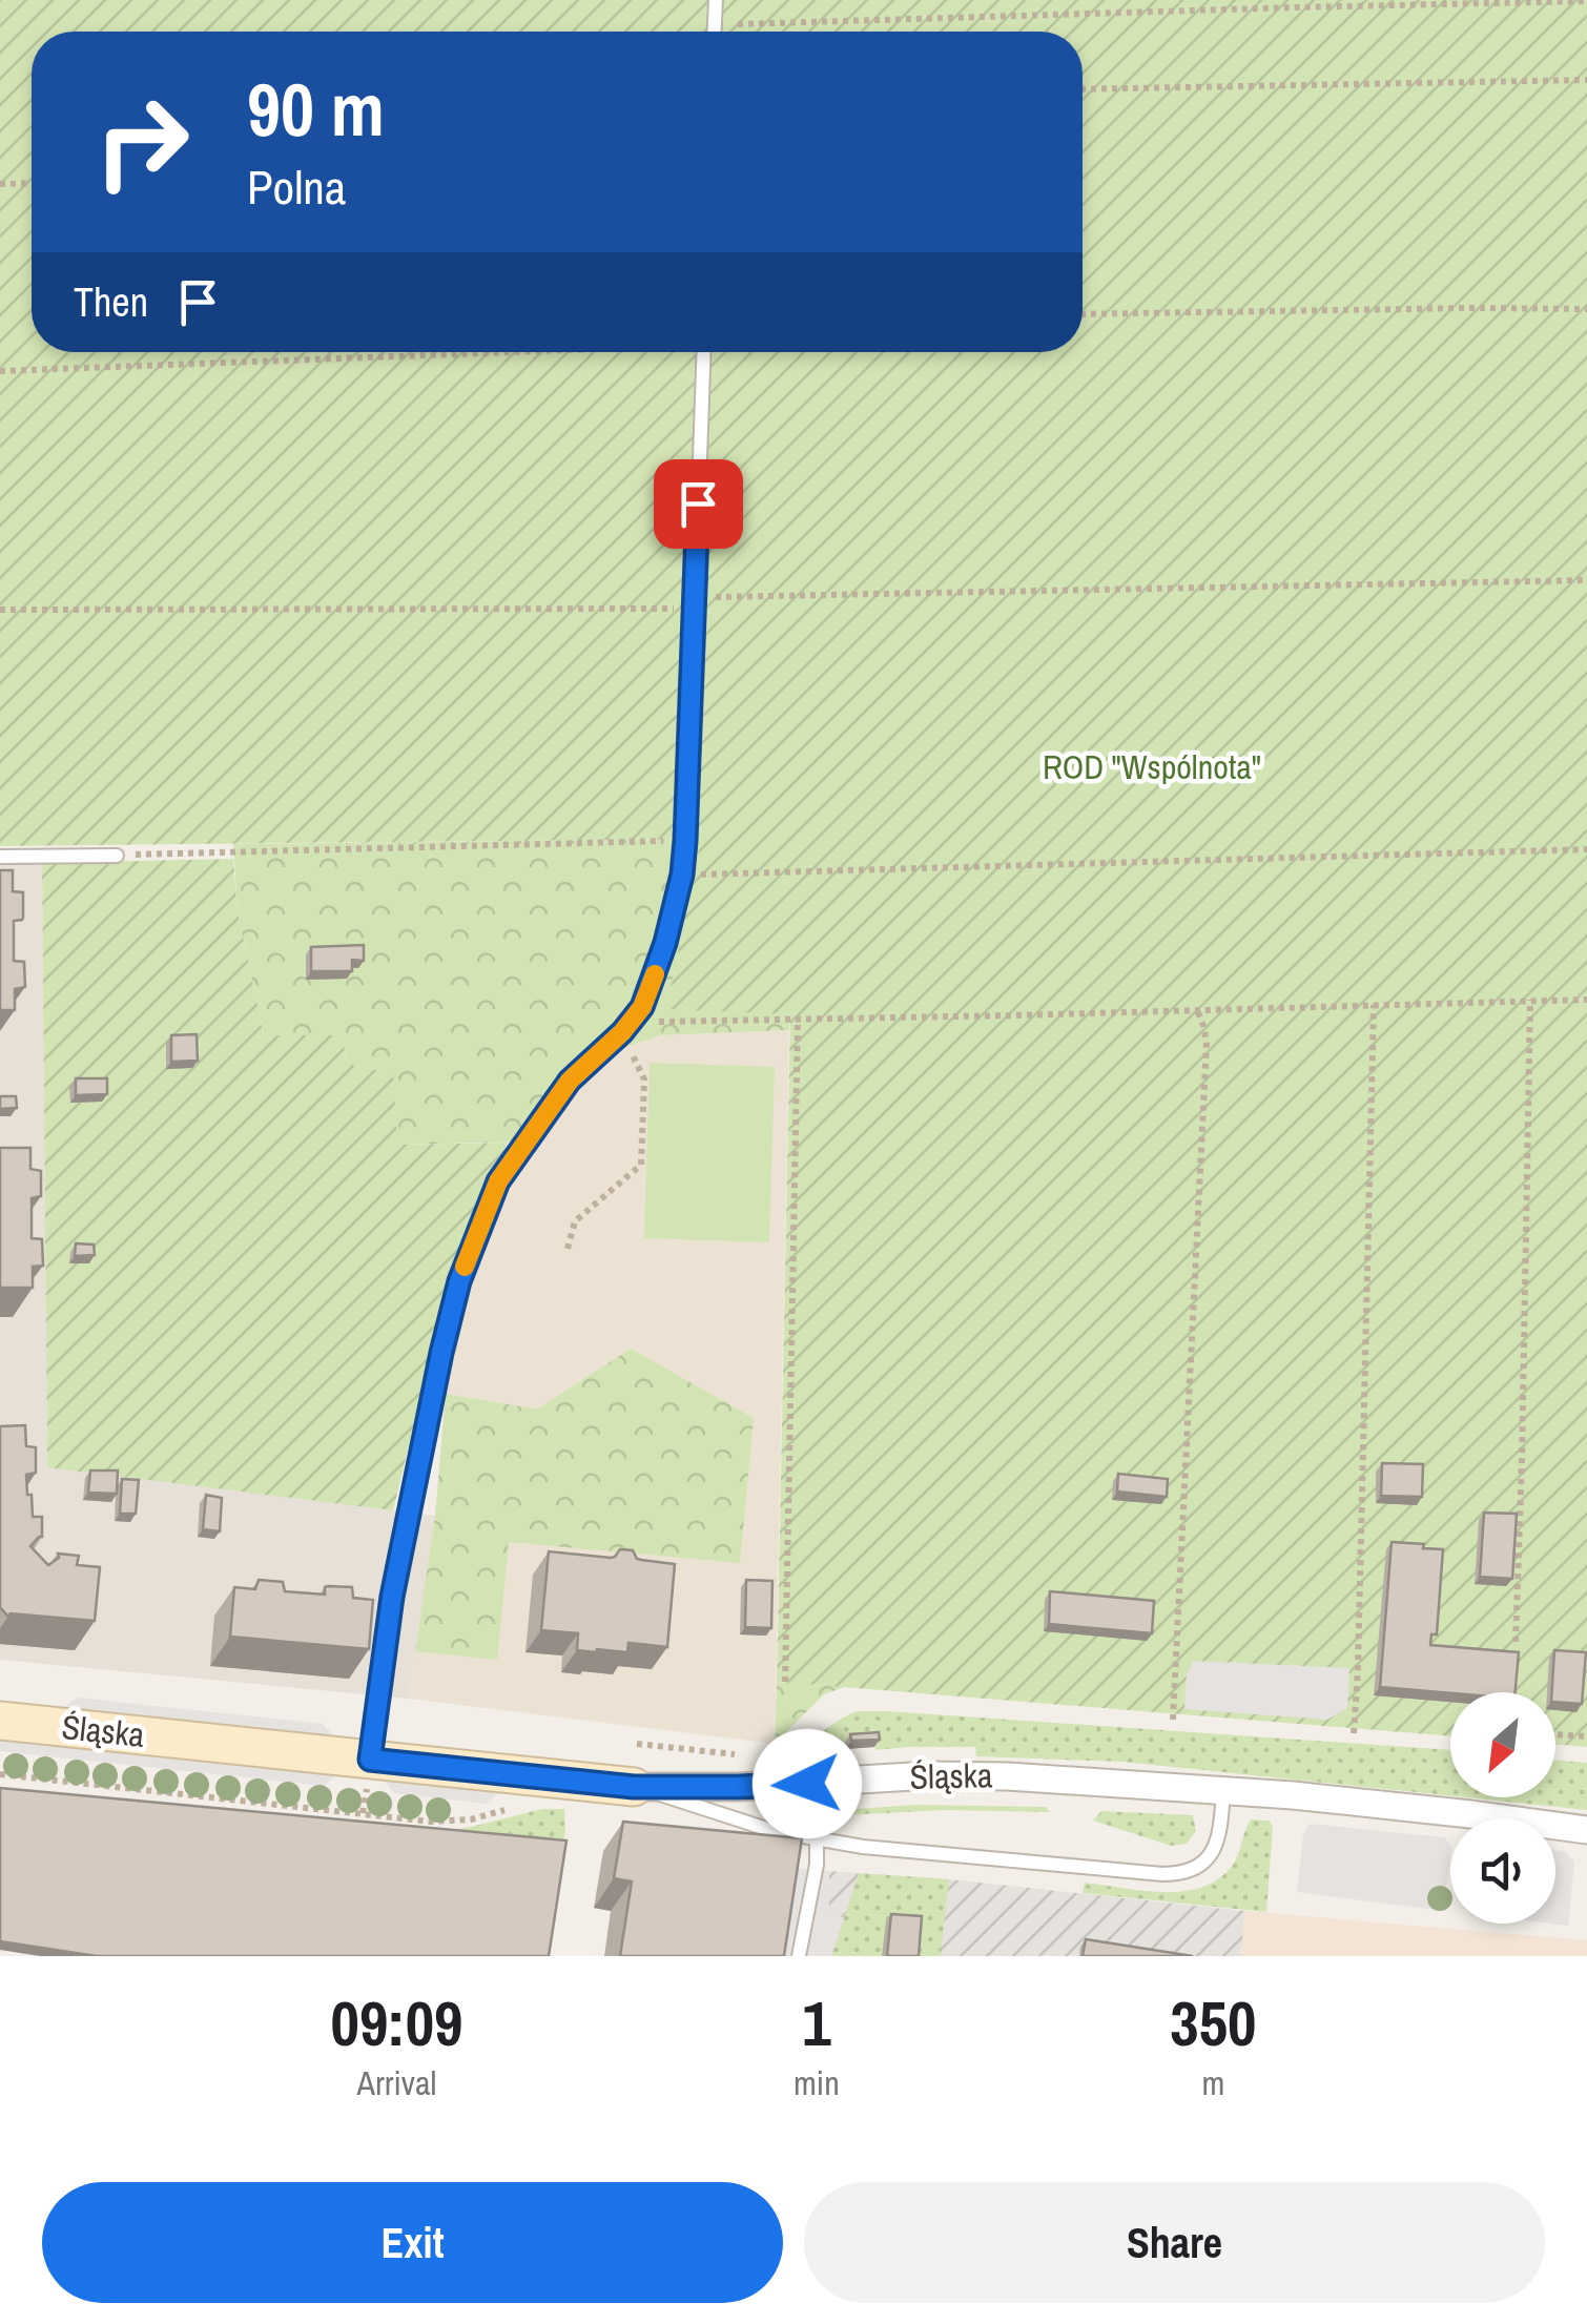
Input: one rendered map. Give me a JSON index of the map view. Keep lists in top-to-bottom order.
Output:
{
  "streets": {
    "street": ["Śląska"]
  },
  "parks": ["ROD \"Wspólnota\""],
  "north": "bottom left",
  "page": {
    "turn": ["90 m", "Polna"],
    "then": "Then",
    "eta": [
      "09:09",
      "Arrival",
      "1",
      "min",
      "350",
      "m"
    ],
    "buttons": ["Exit", "Share"]
  }
}
